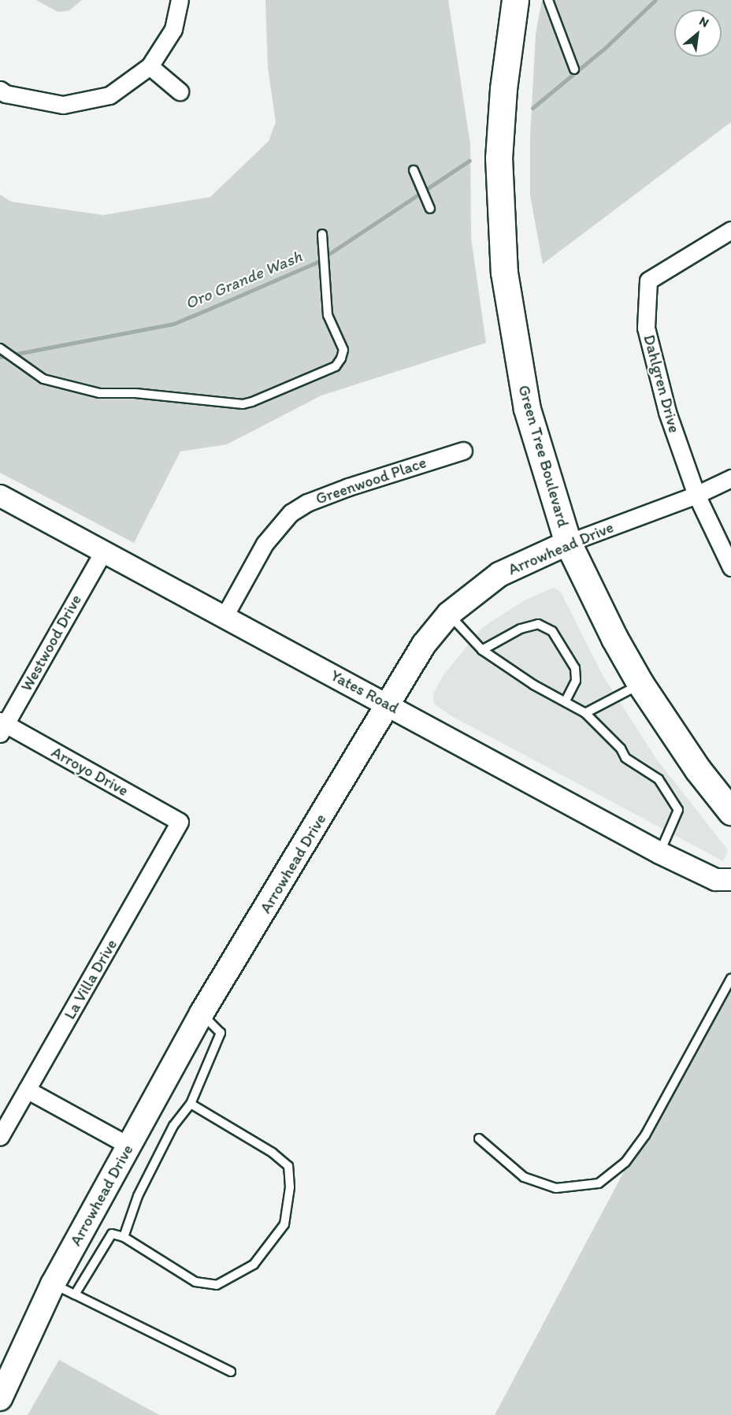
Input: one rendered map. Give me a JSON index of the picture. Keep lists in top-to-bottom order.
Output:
{
  "streets": {
    "main road": ["Green Tree Boulevard", "Arrowhead Drive"],
    "street": [
      "Dahlgren Drive",
      "Greenwood Place",
      "Westwood Drive",
      "Yates Road",
      "Arroyo Drive",
      "La Villa Drive"
    ]
  },
  "crossings": [
    ["Dahlgren Drive", "Arrowhead Drive"],
    ["Green Tree Boulevard", "Arrowhead Drive"],
    ["Greenwood Place", "Yates Road"],
    ["Arrowhead Drive", "Yates Road"],
    ["Westwood Drive", "Yates Road"],
    ["Westwood Drive", "Arroyo Drive"],
    ["Arroyo Drive", "La Villa Drive"]
  ],
  "water": ["Oro Grande Wash"],
  "north": "top right"
}
